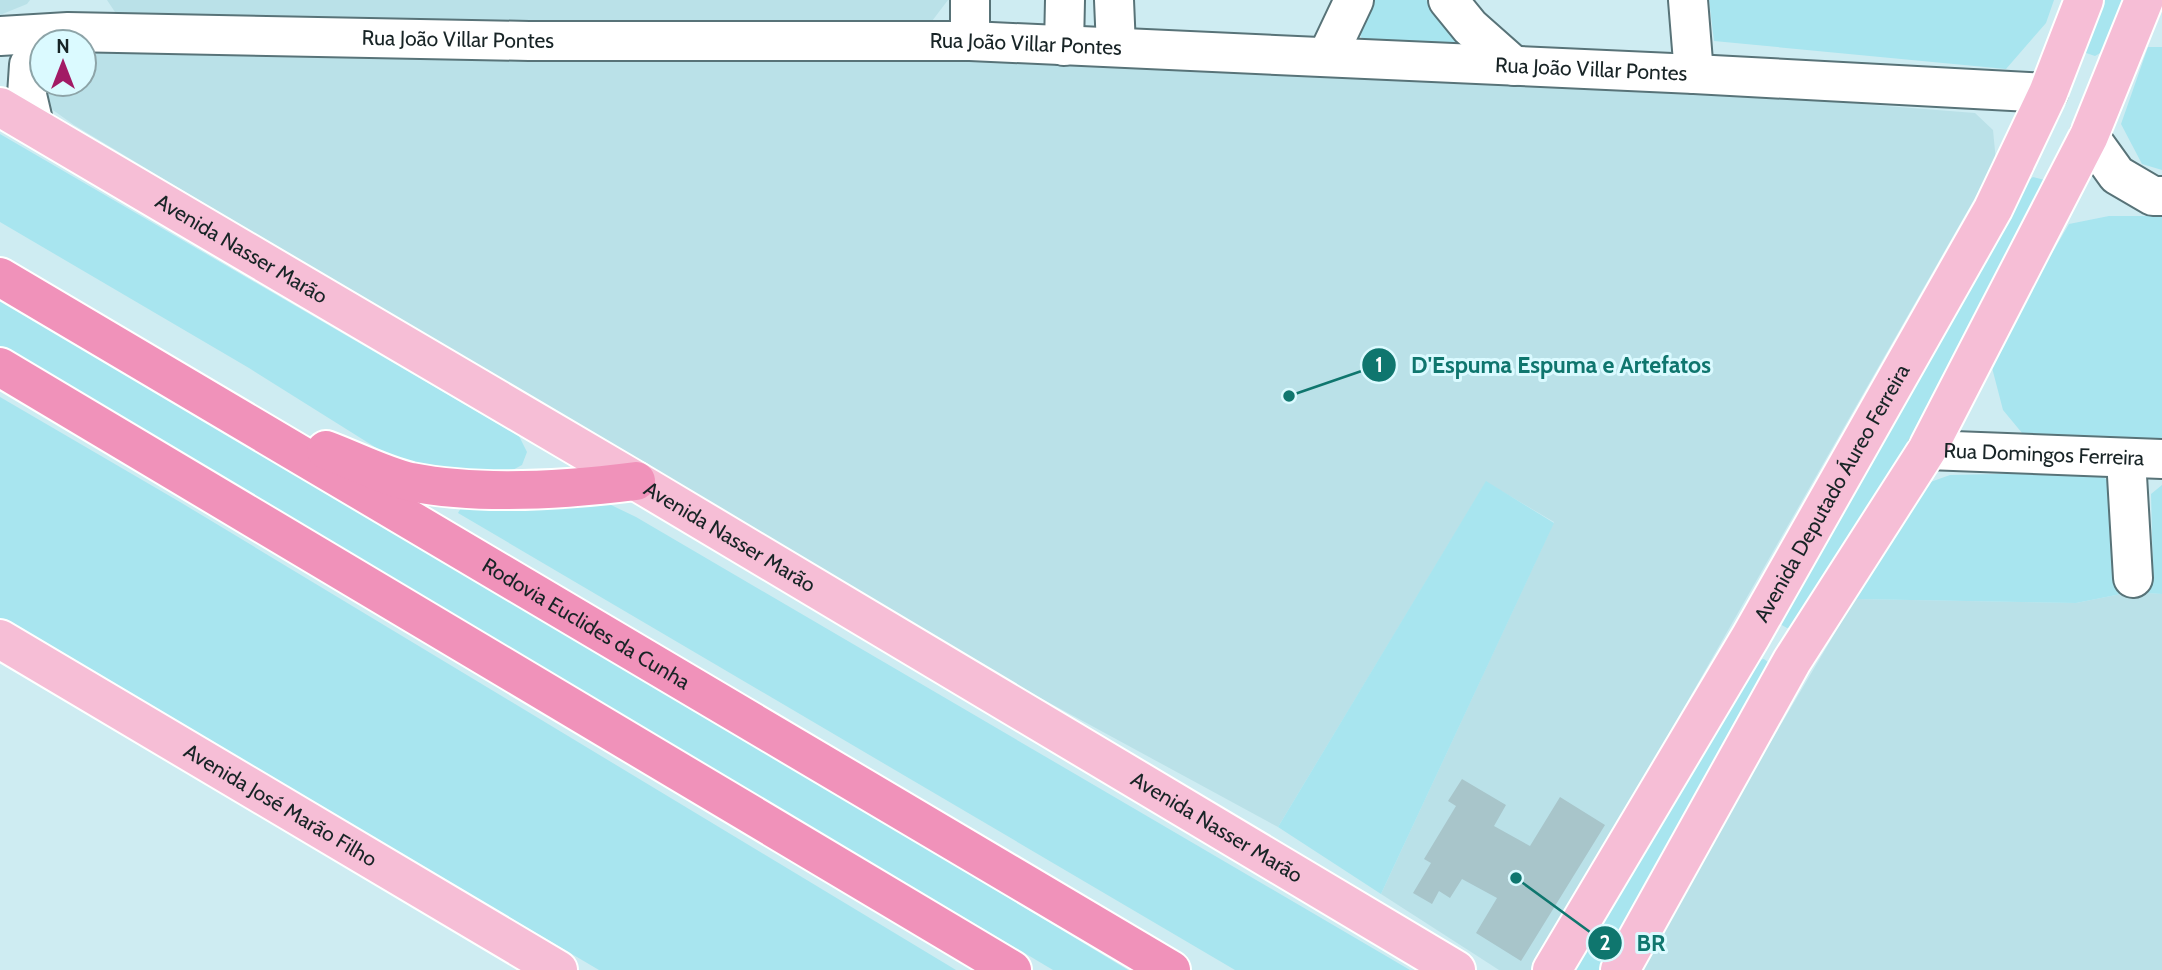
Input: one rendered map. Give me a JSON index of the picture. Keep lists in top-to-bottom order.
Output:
{
  "streets": {
    "highway": ["Rodovia Euclides da Cunha"],
    "main road": ["Avenida Nasser Marão", "Avenida Deputado Áureo Ferreira", "Avenida José Marão Filho"],
    "street": ["Rua João Villar Pontes", "Rua Domingos Ferreira"]
  },
  "crossings": [
    ["Rua João Villar Pontes", "Avenida Deputado Áureo Ferreira"]
  ],
  "places": ["D'Espuma Espuma e Artefatos", "BR"],
  "north": "top"
}
